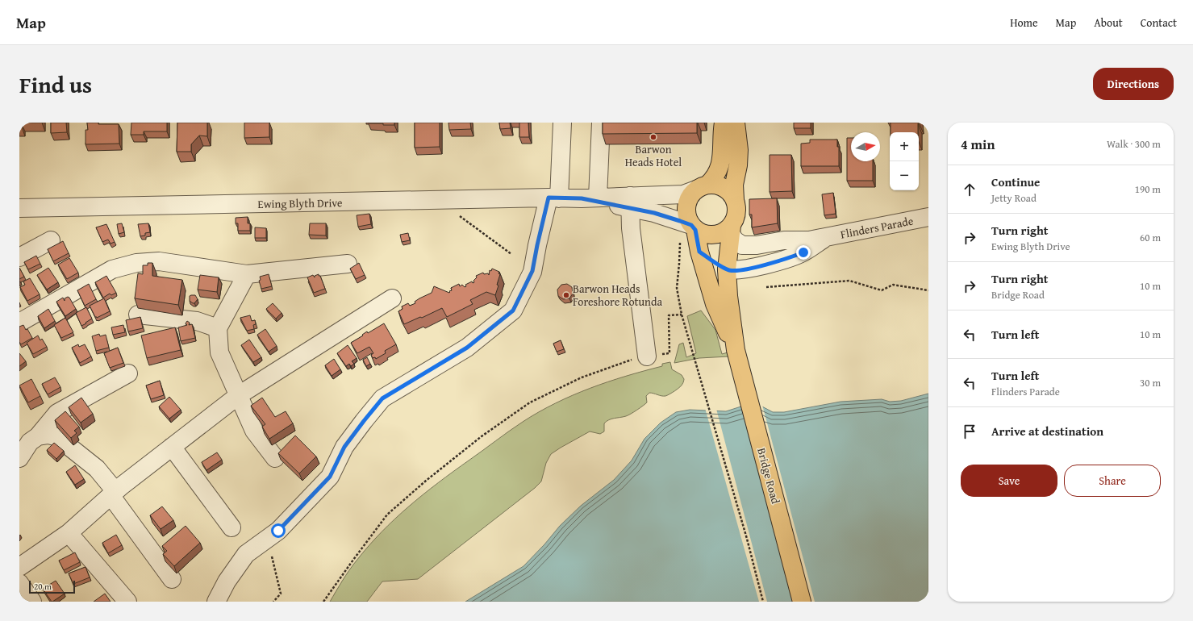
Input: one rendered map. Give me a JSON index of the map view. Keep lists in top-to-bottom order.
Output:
{
  "streets": {
    "main road": ["Bridge Road"],
    "street": ["Ewing Blyth Drive", "Flinders Parade"]
  },
  "crossings": [
    ["Ewing Blyth Drive", "Flinders Parade"],
    ["Ewing Blyth Drive", "Bridge Road"],
    ["Flinders Parade", "Bridge Road"]
  ],
  "places": ["Barwon Heads Hotel", "Barwon Heads Foreshore Rotunda"],
  "scale_bar": "20 m",
  "north": "right",
  "page": {
    "header": "Map",
    "nav": [
      "Home",
      "Map",
      "About",
      "Contact"
    ],
    "title": "Find us",
    "buttons": [
      "Directions",
      ["Save", "Share"]
    ],
    "heading": ["4 min", "Walk · 300 m"],
    "map_buttons": ["+", "−"],
    "list": [
      ["Continue", "Jetty Road", "190 m"],
      ["Turn right", "Ewing Blyth Drive", "60 m"],
      ["Turn right", "Bridge Road", "10 m"],
      ["Turn left", "10 m"],
      ["Turn left", "Flinders Parade", "30 m"],
      "Arrive at destination"
    ],
    "scale": "20 m"
  }
}
